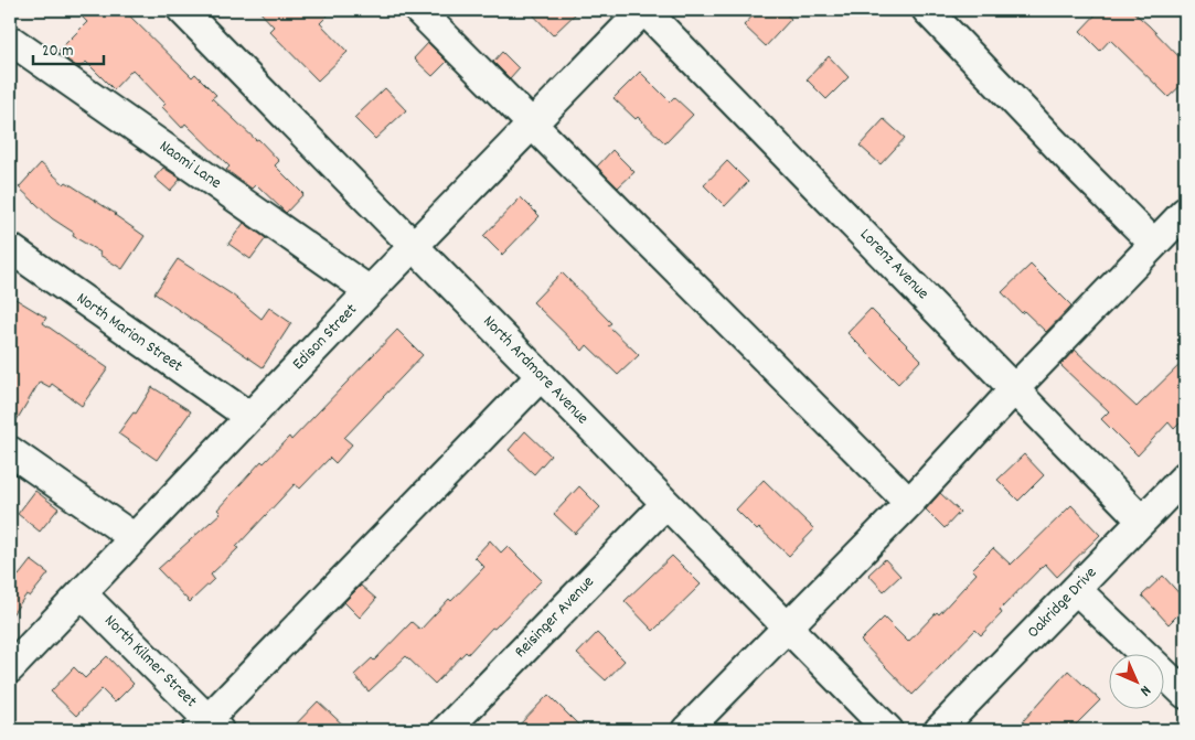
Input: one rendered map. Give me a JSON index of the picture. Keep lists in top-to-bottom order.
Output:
{
  "streets": {
    "street": [
      "Naomi Lane",
      "Lorenz Avenue",
      "North Marion Street",
      "Edison Street",
      "North Ardmore Avenue",
      "Oakridge Drive",
      "Reisinger Avenue",
      "North Kilmer Street"
    ]
  },
  "crossings": [
    ["Naomi Lane", "Edison Street"],
    ["Lorenz Avenue", "Edison Street"],
    ["Lorenz Avenue", "Oakridge Drive"],
    ["North Marion Street", "Edison Street"],
    ["Edison Street", "North Ardmore Avenue"],
    ["Edison Street", "North Kilmer Street"],
    ["North Ardmore Avenue", "Reisinger Avenue"]
  ],
  "scale_bar": "20 m",
  "north": "bottom right"
}
